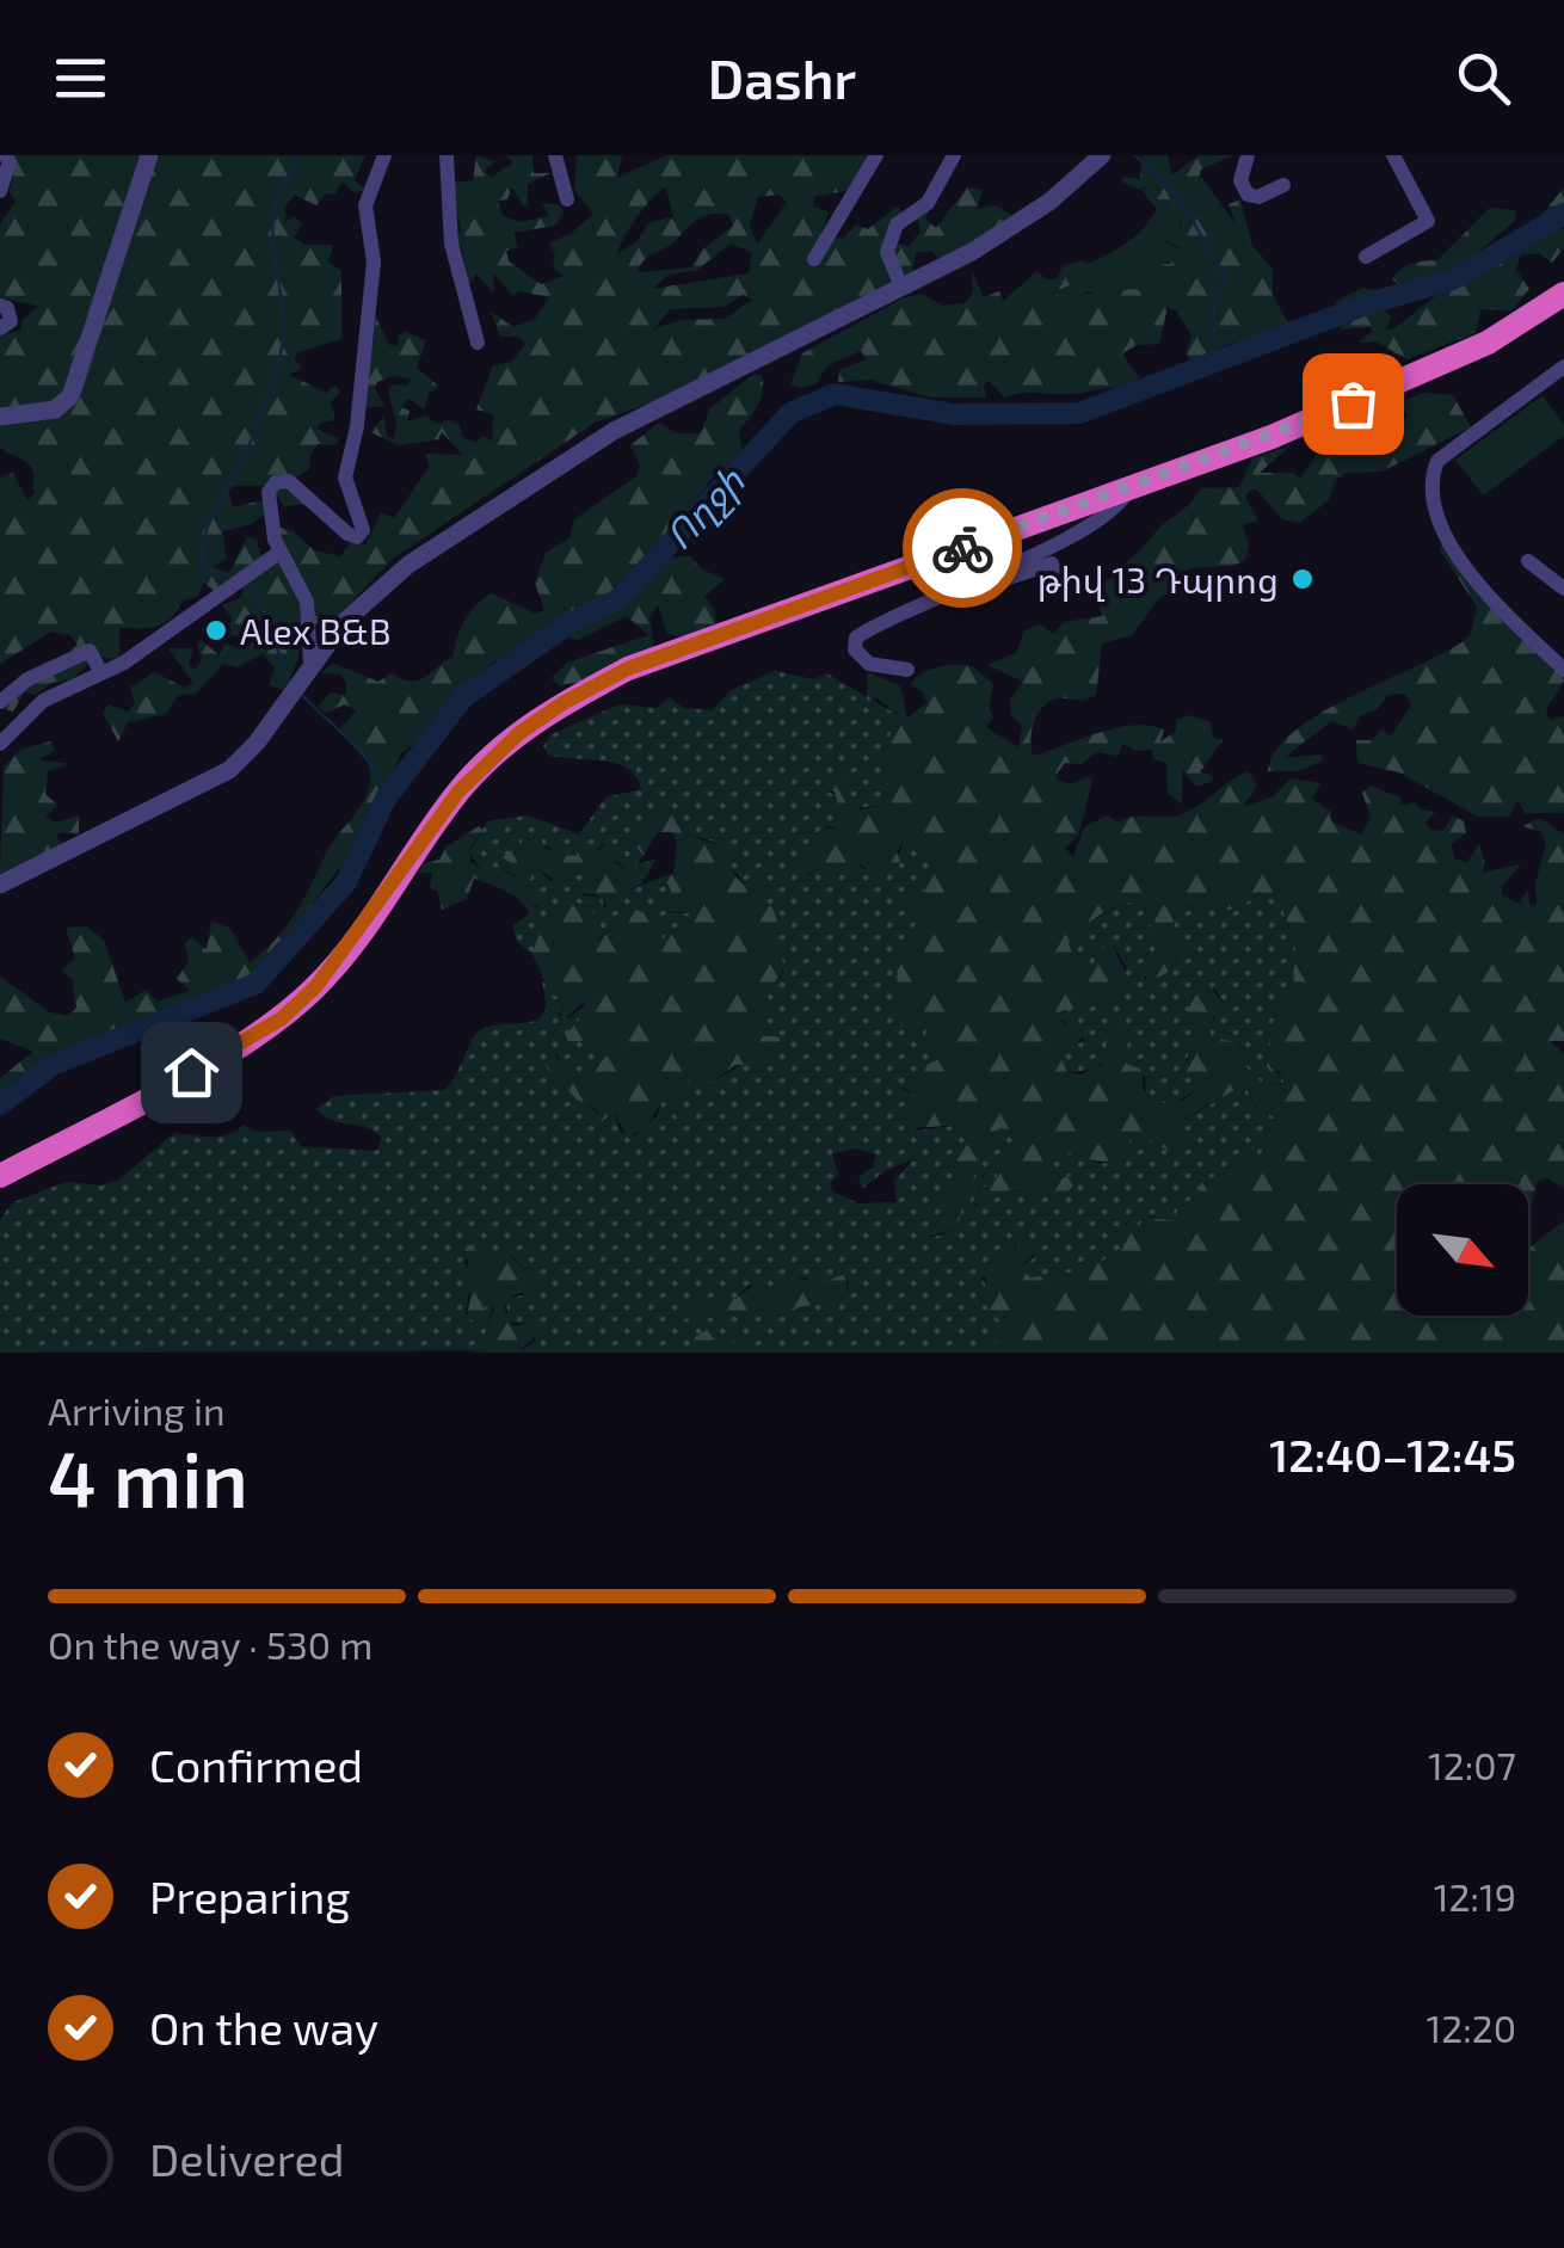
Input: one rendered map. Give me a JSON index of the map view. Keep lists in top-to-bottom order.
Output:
{
  "water": ["Ողջի"],
  "places": ["թիվ 13 Դպրոց", "Alex B&B"],
  "north": "bottom right",
  "page": {
    "header": "Dashr",
    "heading": ["4 min", "Arriving in", "12:40–12:45"],
    "bar": "On the way · 530 m",
    "list": [
      ["Confirmed", "12:07"],
      ["Preparing", "12:19"],
      ["On the way", "12:20"],
      "Delivered"
    ]
  }
}
